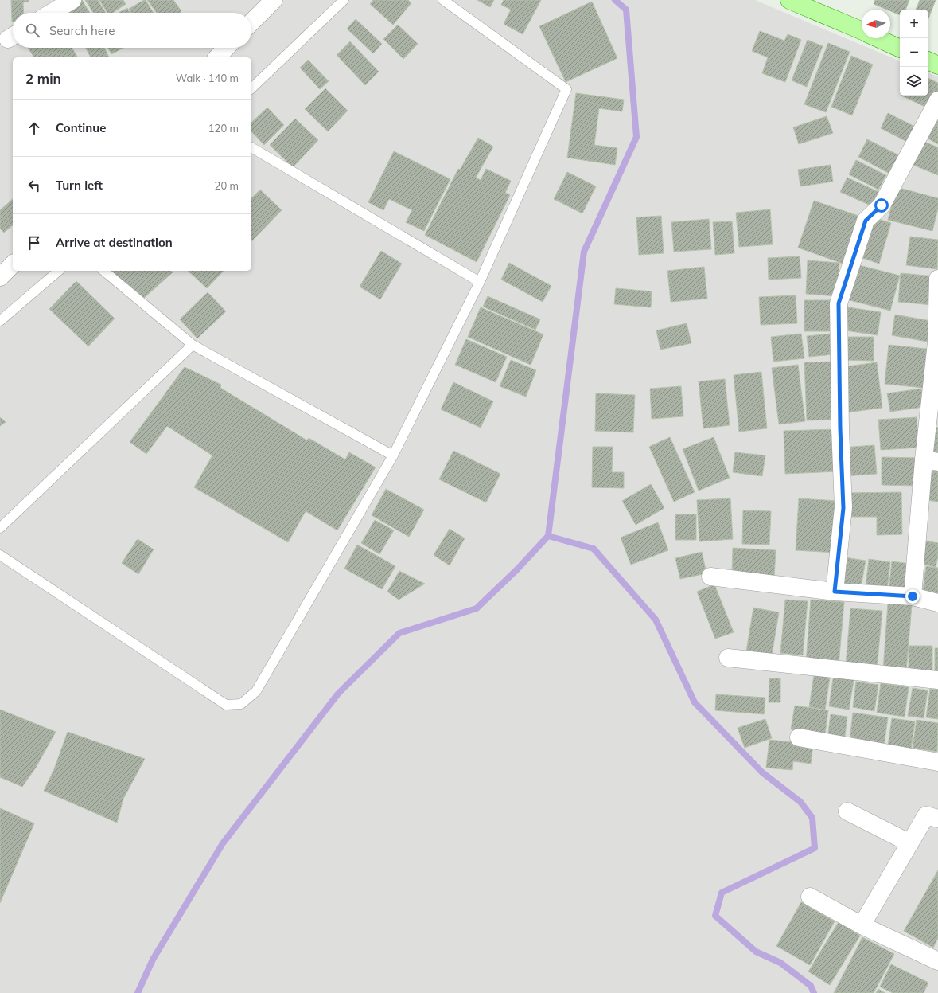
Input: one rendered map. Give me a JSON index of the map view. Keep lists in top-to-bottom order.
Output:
{
  "north": "left",
  "page": {
    "map_buttons": ["+", "−"],
    "search": "Search here",
    "heading": ["2 min", "Walk · 140 m"],
    "list": [
      ["Continue", "120 m"],
      ["Turn left", "20 m"],
      "Arrive at destination"
    ]
  }
}
